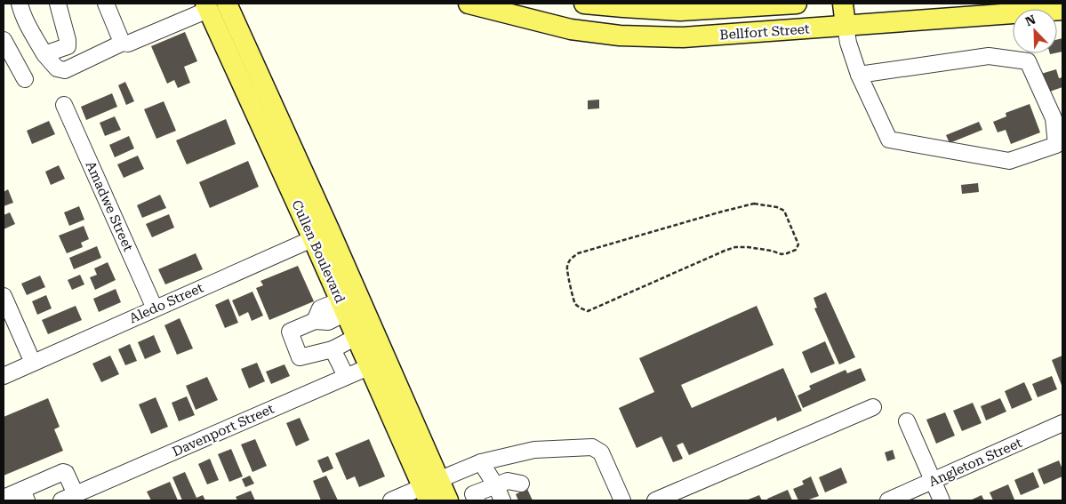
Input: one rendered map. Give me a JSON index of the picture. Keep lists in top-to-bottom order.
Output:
{
  "streets": {
    "main road": ["Bellfort Street", "Cullen Boulevard"],
    "street": [
      "Amadwe Street",
      "Aledo Street",
      "Davenport Street",
      "Angleton Street"
    ]
  },
  "crossings": [
    ["Amadwe Street", "Aledo Street"],
    ["Cullen Boulevard", "Aledo Street"],
    ["Cullen Boulevard", "Davenport Street"]
  ],
  "north": "top left"
}
